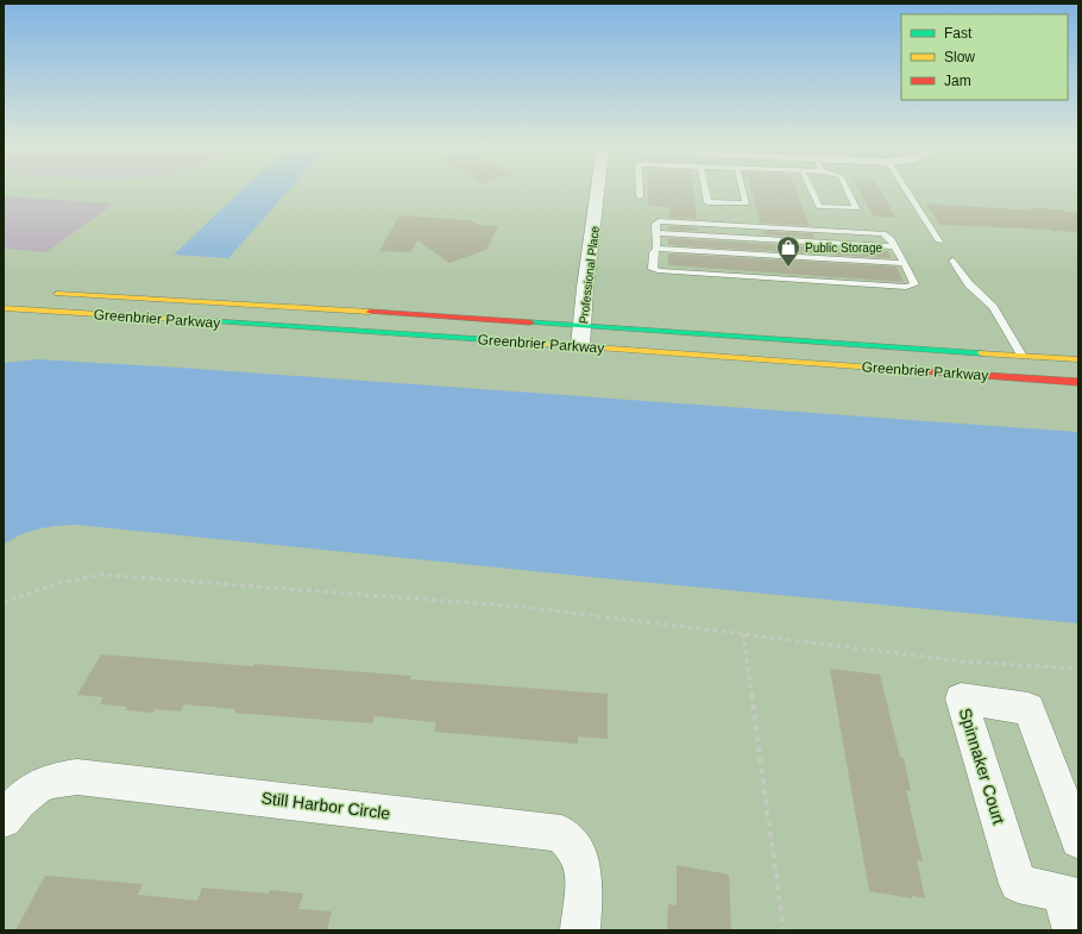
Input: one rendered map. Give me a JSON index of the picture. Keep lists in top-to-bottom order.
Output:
{
  "streets": {
    "main road": ["Greenbrier Parkway"],
    "street": ["Professional Place", "Spinnaker Court", "Still Harbor Circle"]
  },
  "crossings": [
    ["Professional Place", "Greenbrier Parkway"]
  ],
  "places": {
    "shop": ["Public Storage"]
  },
  "legend": ["Fast", "Slow", "Jam"]
}
